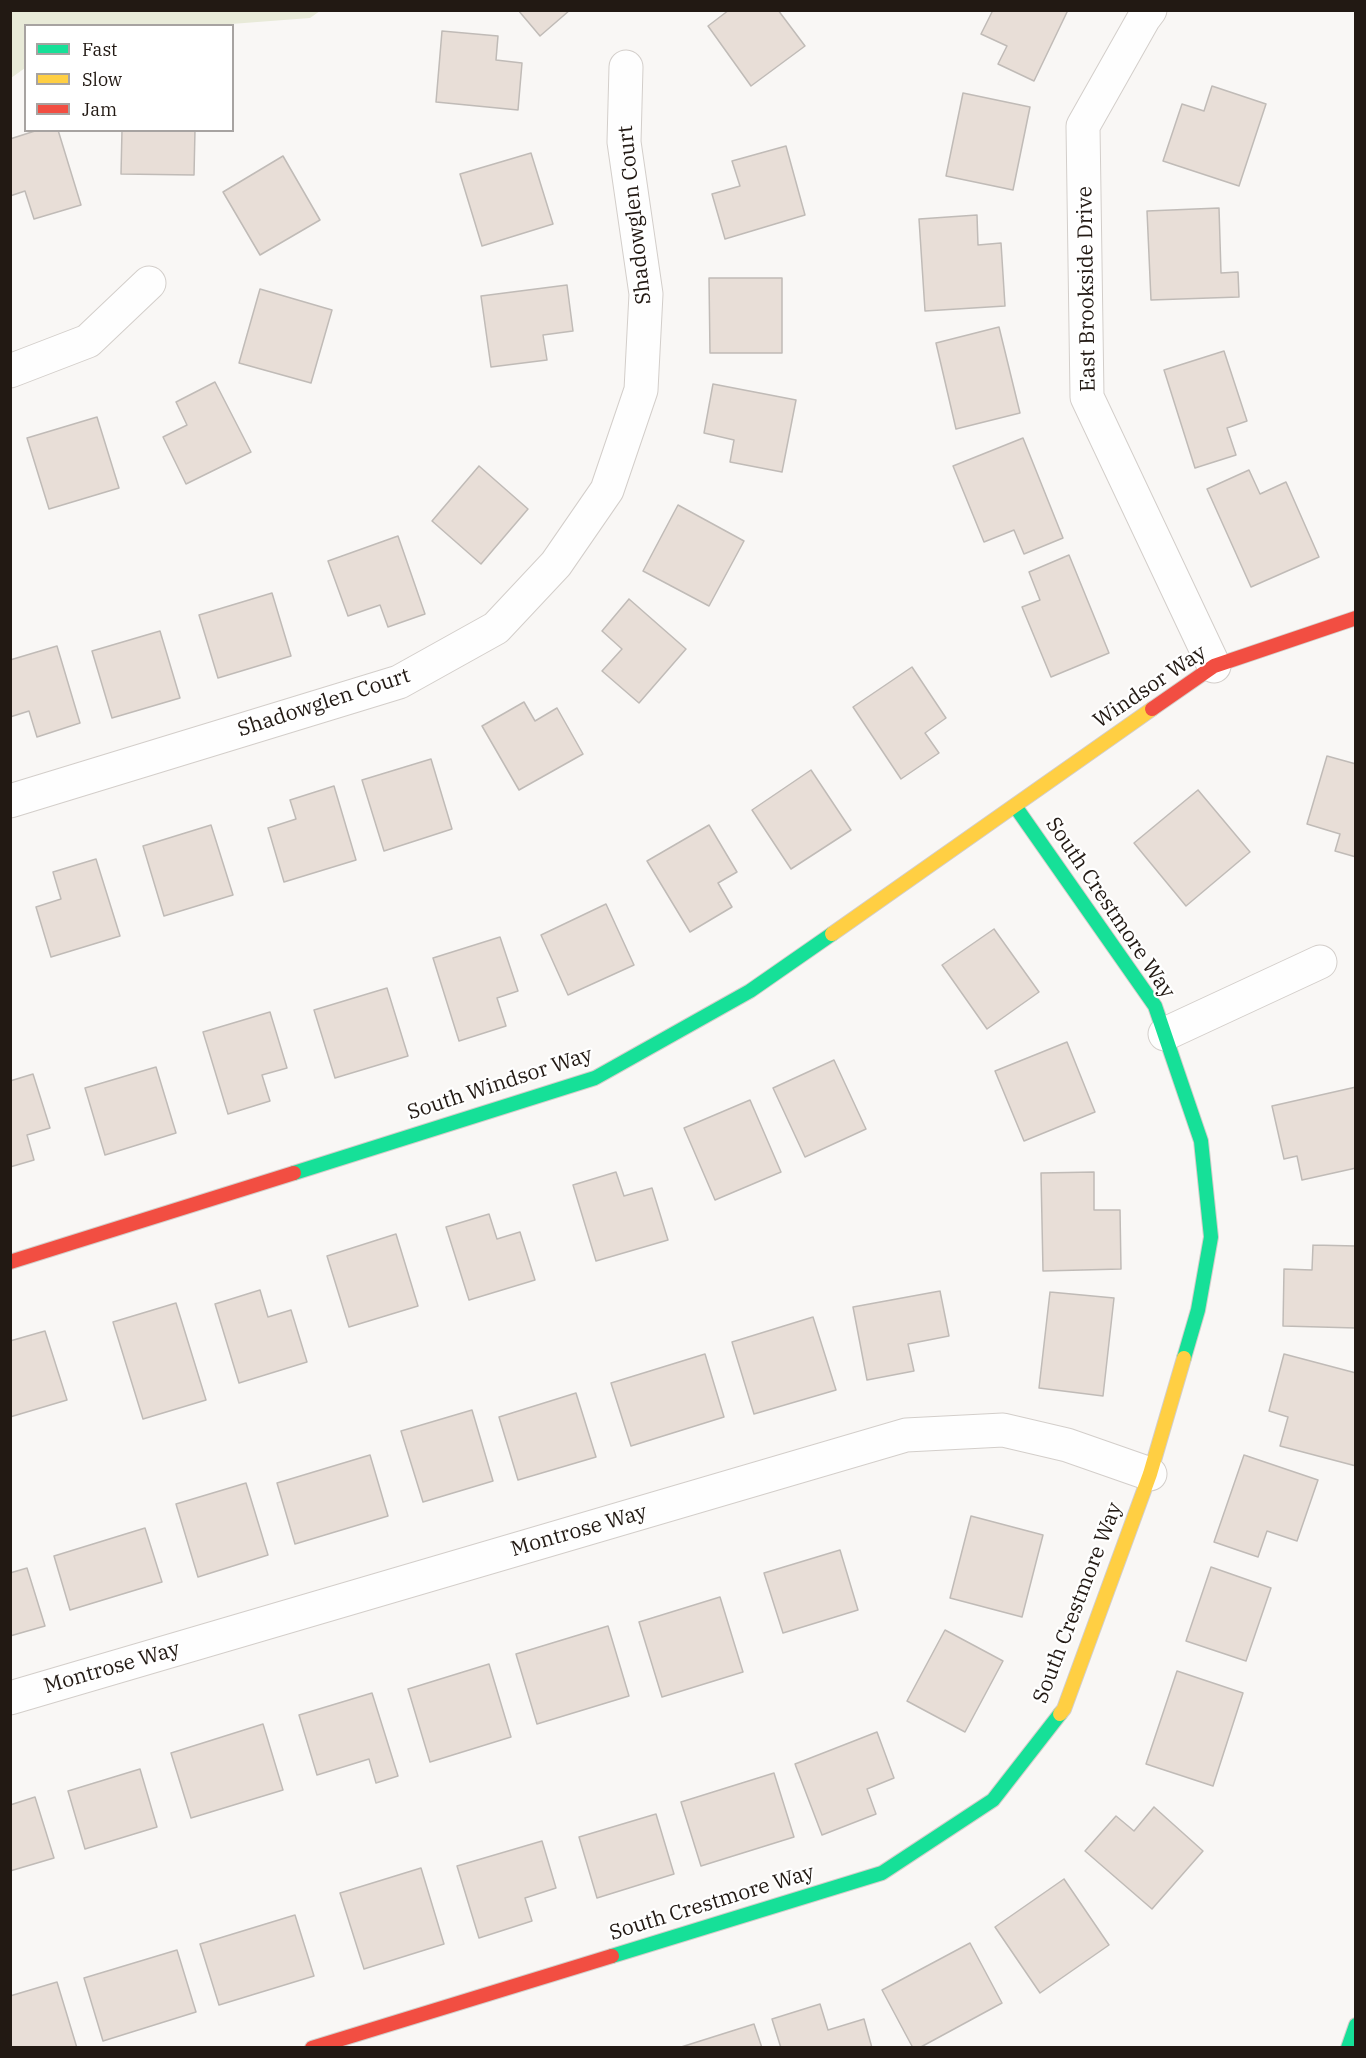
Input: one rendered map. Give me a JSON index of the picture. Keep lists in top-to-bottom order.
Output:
{
  "streets": {
    "street": [
      "Shadowglen Court",
      "East Brookside Drive",
      "Windsor Way",
      "South Crestmore Way",
      "South Windsor Way",
      "Montrose Way"
    ]
  },
  "crossings": [
    ["East Brookside Drive", "Windsor Way"],
    ["Windsor Way", "South Crestmore Way"],
    ["Windsor Way", "South Windsor Way"],
    ["South Crestmore Way", "South Windsor Way"],
    ["South Crestmore Way", "Montrose Way"]
  ],
  "legend": ["Fast", "Slow", "Jam"]
}
